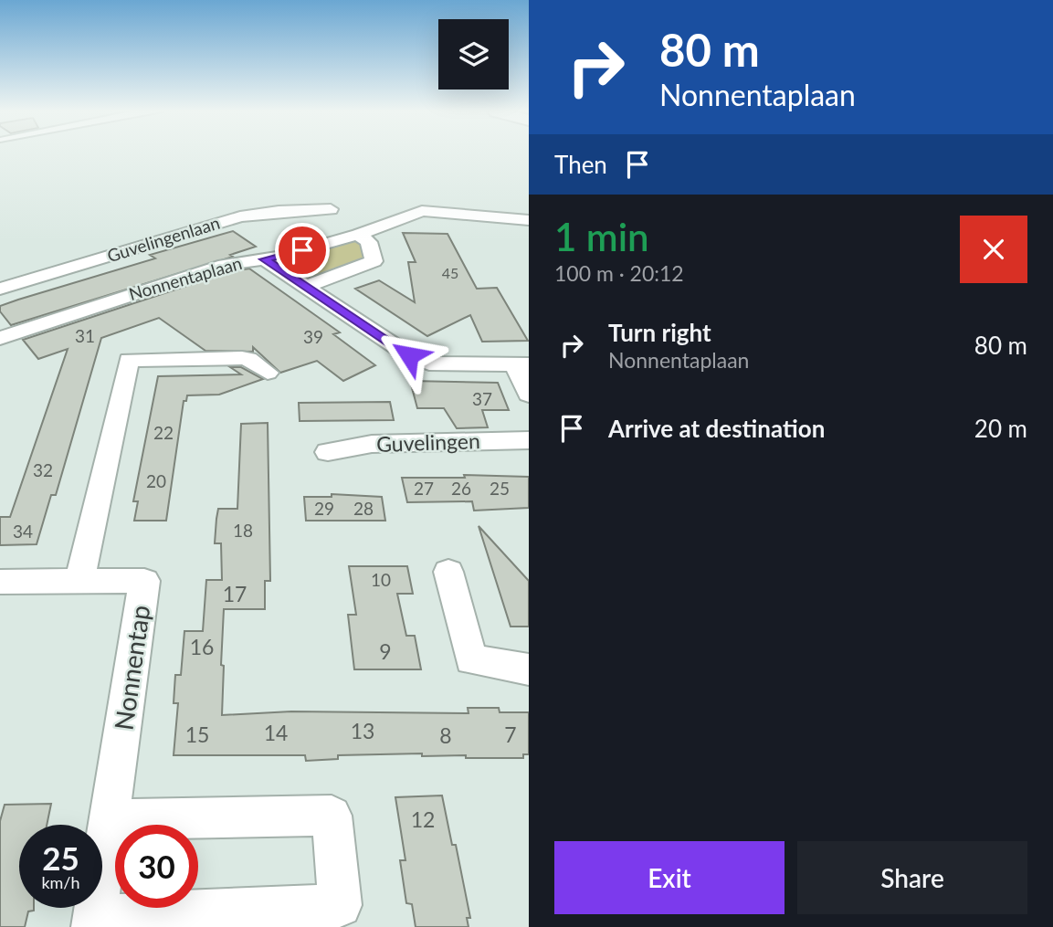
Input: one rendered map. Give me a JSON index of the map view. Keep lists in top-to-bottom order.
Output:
{
  "streets": {
    "street": [
      "Guvelingenlaan",
      "Nonnentaplaan",
      "Guvelingen",
      "Nonnentap"
    ]
  },
  "house_numbers": [
    "45",
    "31",
    "39",
    "37",
    "22",
    "32",
    "20",
    "27",
    "26",
    "25",
    "29",
    "28",
    "18",
    "34",
    "10",
    "17",
    "16",
    "9",
    "13",
    "14",
    "15",
    "7",
    "8",
    "12"
  ],
  "page": {
    "turn": ["80 m", "Nonnentaplaan"],
    "then": "Then",
    "heading": ["1 min", "100 m · 20:12"],
    "list": [
      {
        "name": "Turn right",
        "note": "Nonnentaplaan",
        "value": "80 m"
      },
      {
        "name": "Arrive at destination",
        "value": "20 m"
      }
    ],
    "speed": "25 km/h",
    "limit": "30",
    "buttons": ["Exit", "Share"]
  }
}
